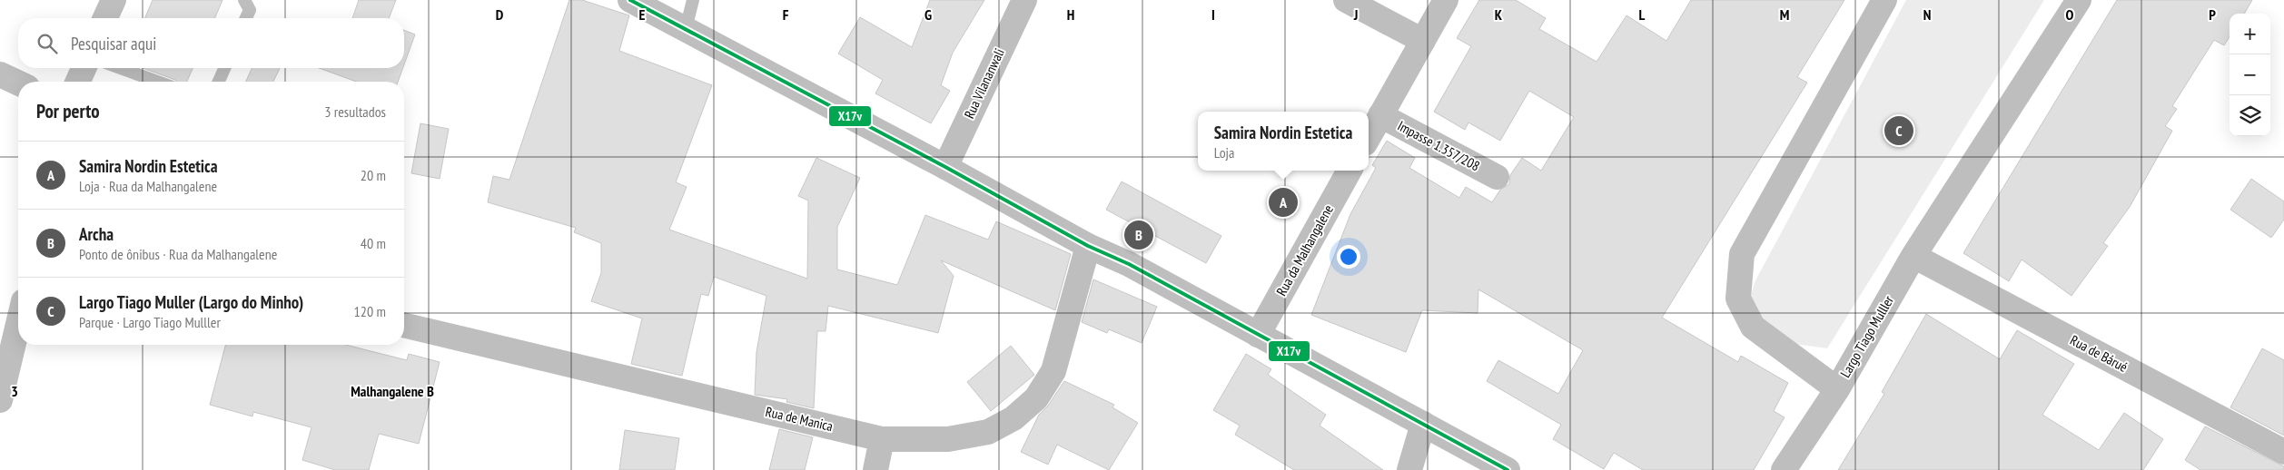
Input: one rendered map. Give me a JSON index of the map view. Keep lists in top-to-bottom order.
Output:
{
  "streets": {
    "street": [
      "Rua Vilananwali",
      "Impasse 1.357/208",
      "Rua da Malhangalene",
      "Largo Tiago Mulller",
      "Rua de Bárué",
      "Rua de Manica"
    ]
  },
  "crossings": [
    ["Largo Tiago Mulller", "Rua de Bárué"]
  ],
  "districts": ["Malhangalene B"],
  "lines": ["transit line X17v"],
  "page": {
    "map_buttons": ["+", "−"],
    "search": "Pesquisar aqui",
    "heading": ["Por perto", "3 resultados"],
    "popup": ["Samira Nordin Estetica", "Loja"],
    "pins": ["C", "A", "B"],
    "list": [
      {
        "mark": "A",
        "name": "Samira Nordin Estetica",
        "note": "Loja · Rua da Malhangalene",
        "value": "20 m"
      },
      {
        "mark": "B",
        "name": "Archa",
        "note": "Ponto de ônibus · Rua da Malhangalene",
        "value": "40 m"
      },
      {
        "mark": "C",
        "name": "Largo Tiago Muller (Largo do Minho)",
        "note": "Parque · Largo Tiago Mulller",
        "value": "120 m"
      }
    ]
  },
  "grid": {
    "columns": [
      "D",
      "E",
      "F",
      "G",
      "H",
      "I",
      "J",
      "K",
      "L",
      "M",
      "N",
      "O",
      "P"
    ],
    "rows": ["3"]
  }
}
